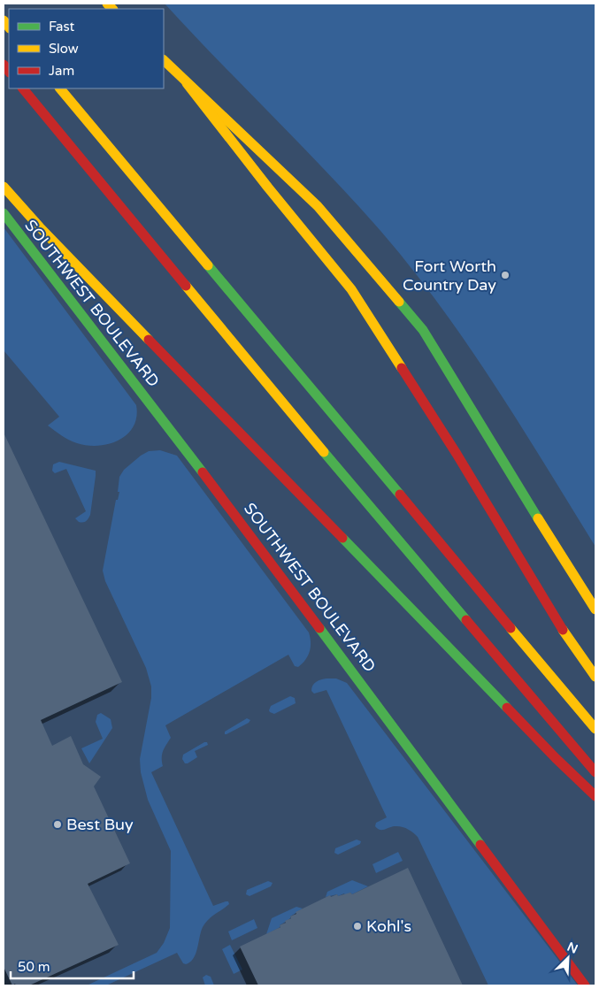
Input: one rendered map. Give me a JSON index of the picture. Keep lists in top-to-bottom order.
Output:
{
  "streets": {
    "main road": ["SOUTHWEST BOULEVARD"]
  },
  "places": ["Fort Worth Country Day", "Best Buy", "Kohl's"],
  "legend": ["Fast", "Slow", "Jam"],
  "scale_bar": "50 m",
  "north": "top right"
}
